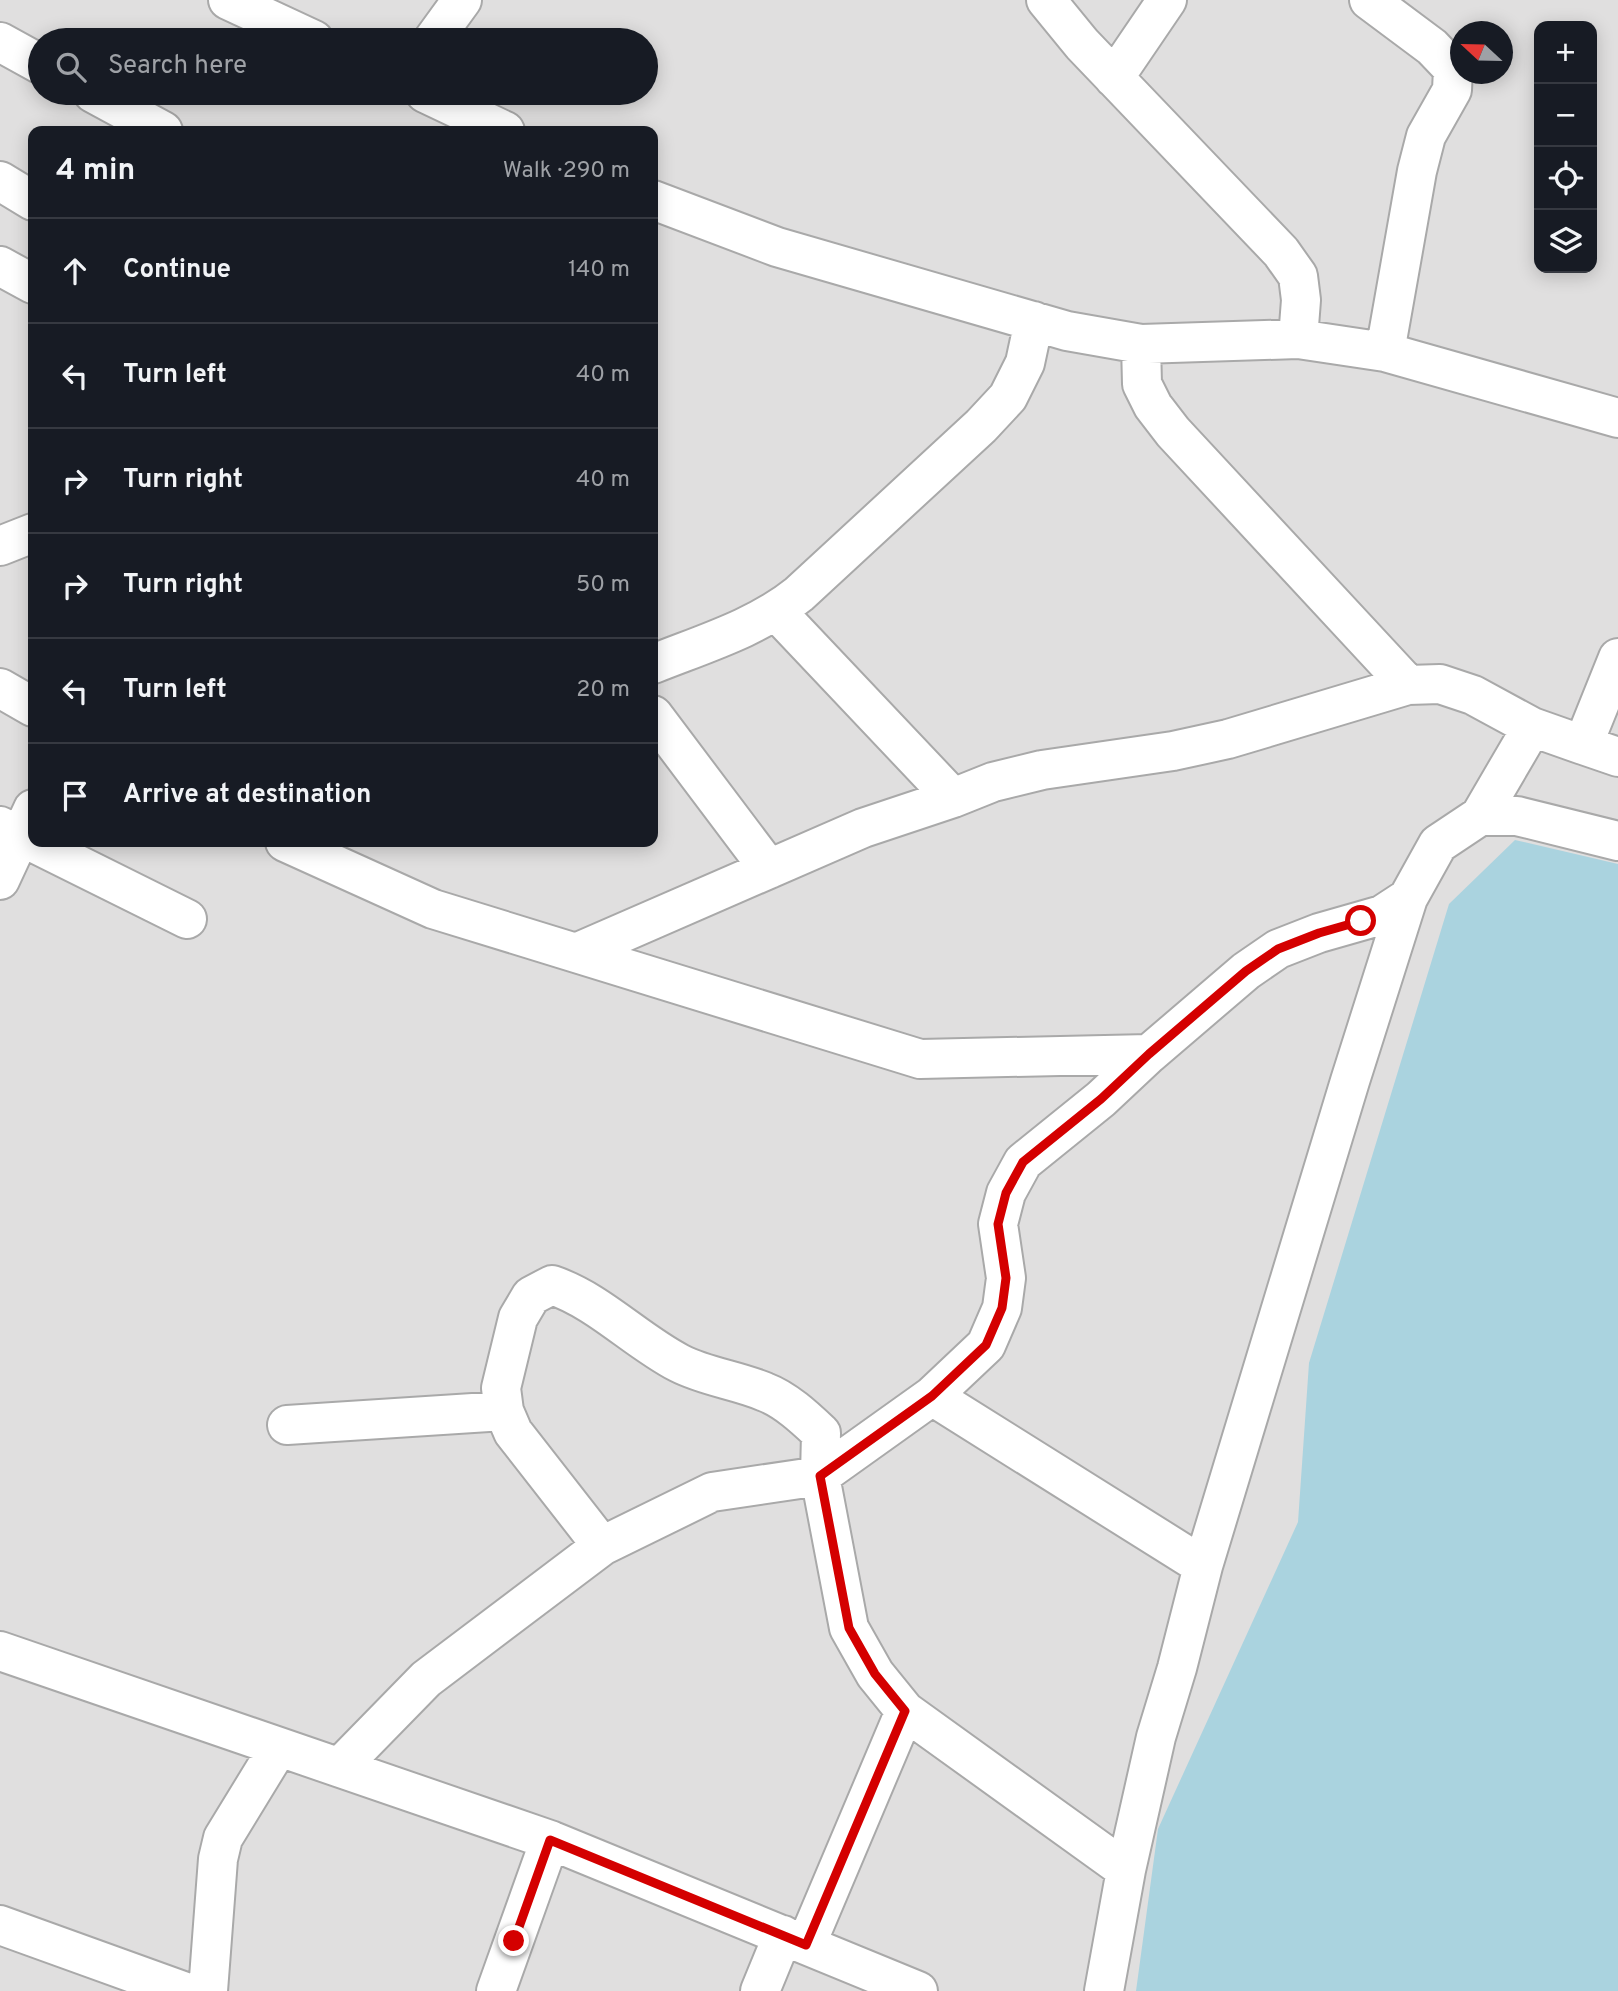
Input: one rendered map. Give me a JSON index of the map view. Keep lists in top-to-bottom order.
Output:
{
  "north": "left",
  "page": {
    "map_buttons": ["+", "−"],
    "search": "Search here",
    "heading": ["4 min", "Walk · 290 m"],
    "list": [
      ["Continue", "140 m"],
      ["Turn left", "40 m"],
      ["Turn right", "40 m"],
      ["Turn right", "50 m"],
      ["Turn left", "20 m"],
      "Arrive at destination"
    ]
  }
}
